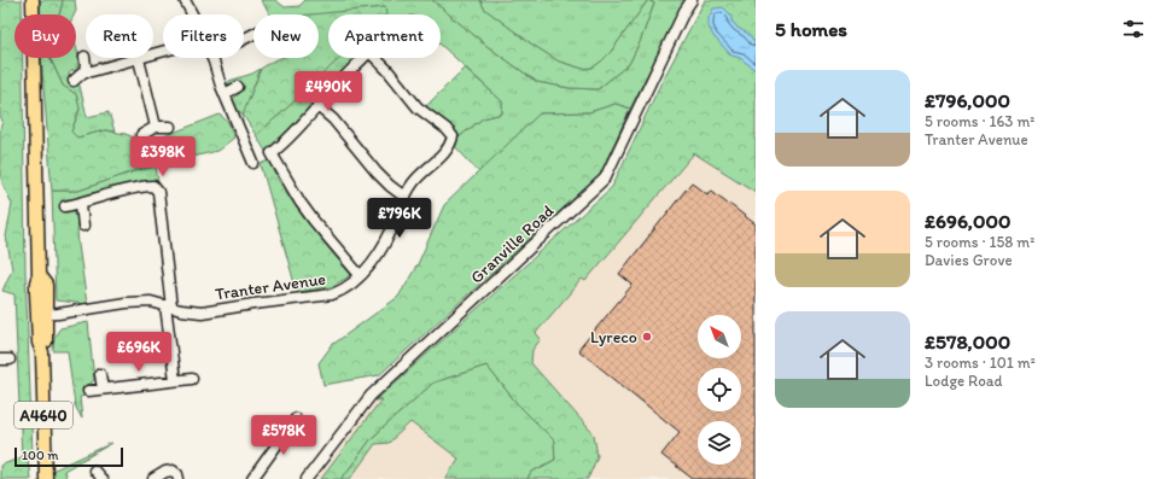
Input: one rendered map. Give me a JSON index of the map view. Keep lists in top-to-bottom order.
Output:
{
  "streets": {
    "main road": ["A4640"],
    "street": ["Granville Road", "Tranter Avenue"]
  },
  "crossings": [
    ["Tranter Avenue", "A4640"]
  ],
  "places": ["Lyreco"],
  "scale_bar": "100 m",
  "north": "top left",
  "page": {
    "heading": "5 homes",
    "chip": [
      "Buy",
      "Rent",
      "Filters",
      "New",
      "Apartment"
    ],
    "list": [
      {
        "name": "£796,000",
        "note": "5 rooms · 163 m² · Tranter Avenue"
      },
      {
        "name": "£696,000",
        "note": "5 rooms · 158 m² · Davies Grove"
      },
      {
        "name": "£578,000",
        "note": "3 rooms · 101 m² · Lodge Road"
      }
    ],
    "price": [
      "£490K",
      "£398K",
      "£796K",
      "£696K",
      "£578K"
    ],
    "scale": "100 m"
  }
}
